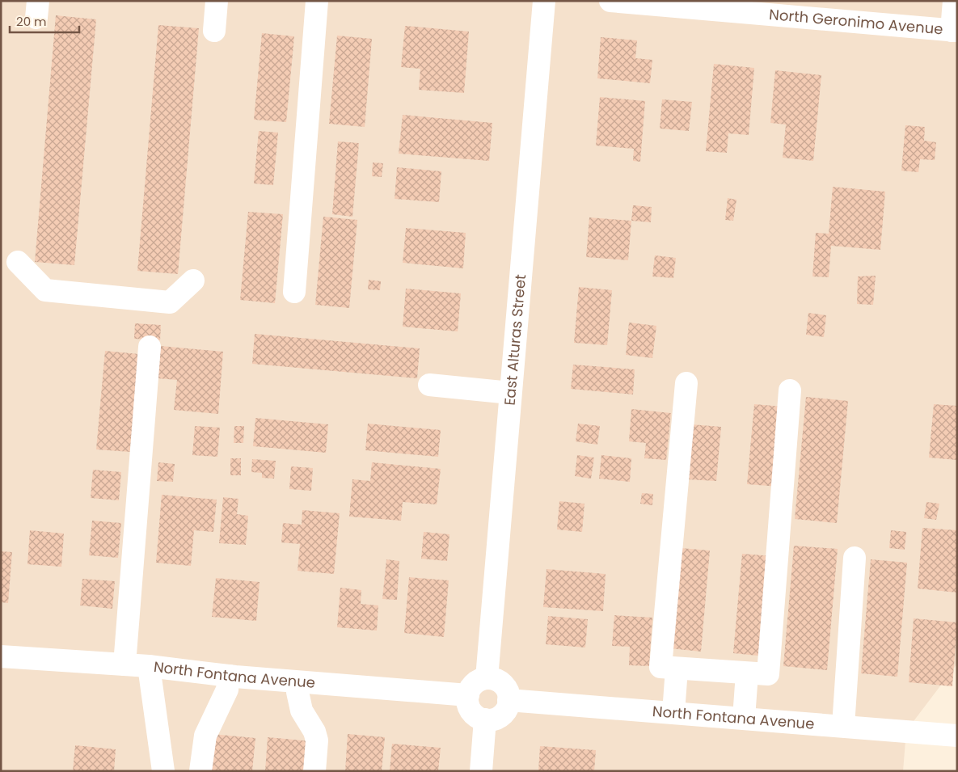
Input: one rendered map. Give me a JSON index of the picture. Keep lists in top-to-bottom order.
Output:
{
  "streets": {
    "street": ["North Geronimo Avenue", "East Alturas Street", "North Fontana Avenue"]
  },
  "crossings": [
    ["East Alturas Street", "North Fontana Avenue"]
  ],
  "scale_bar": "20 m"
}
